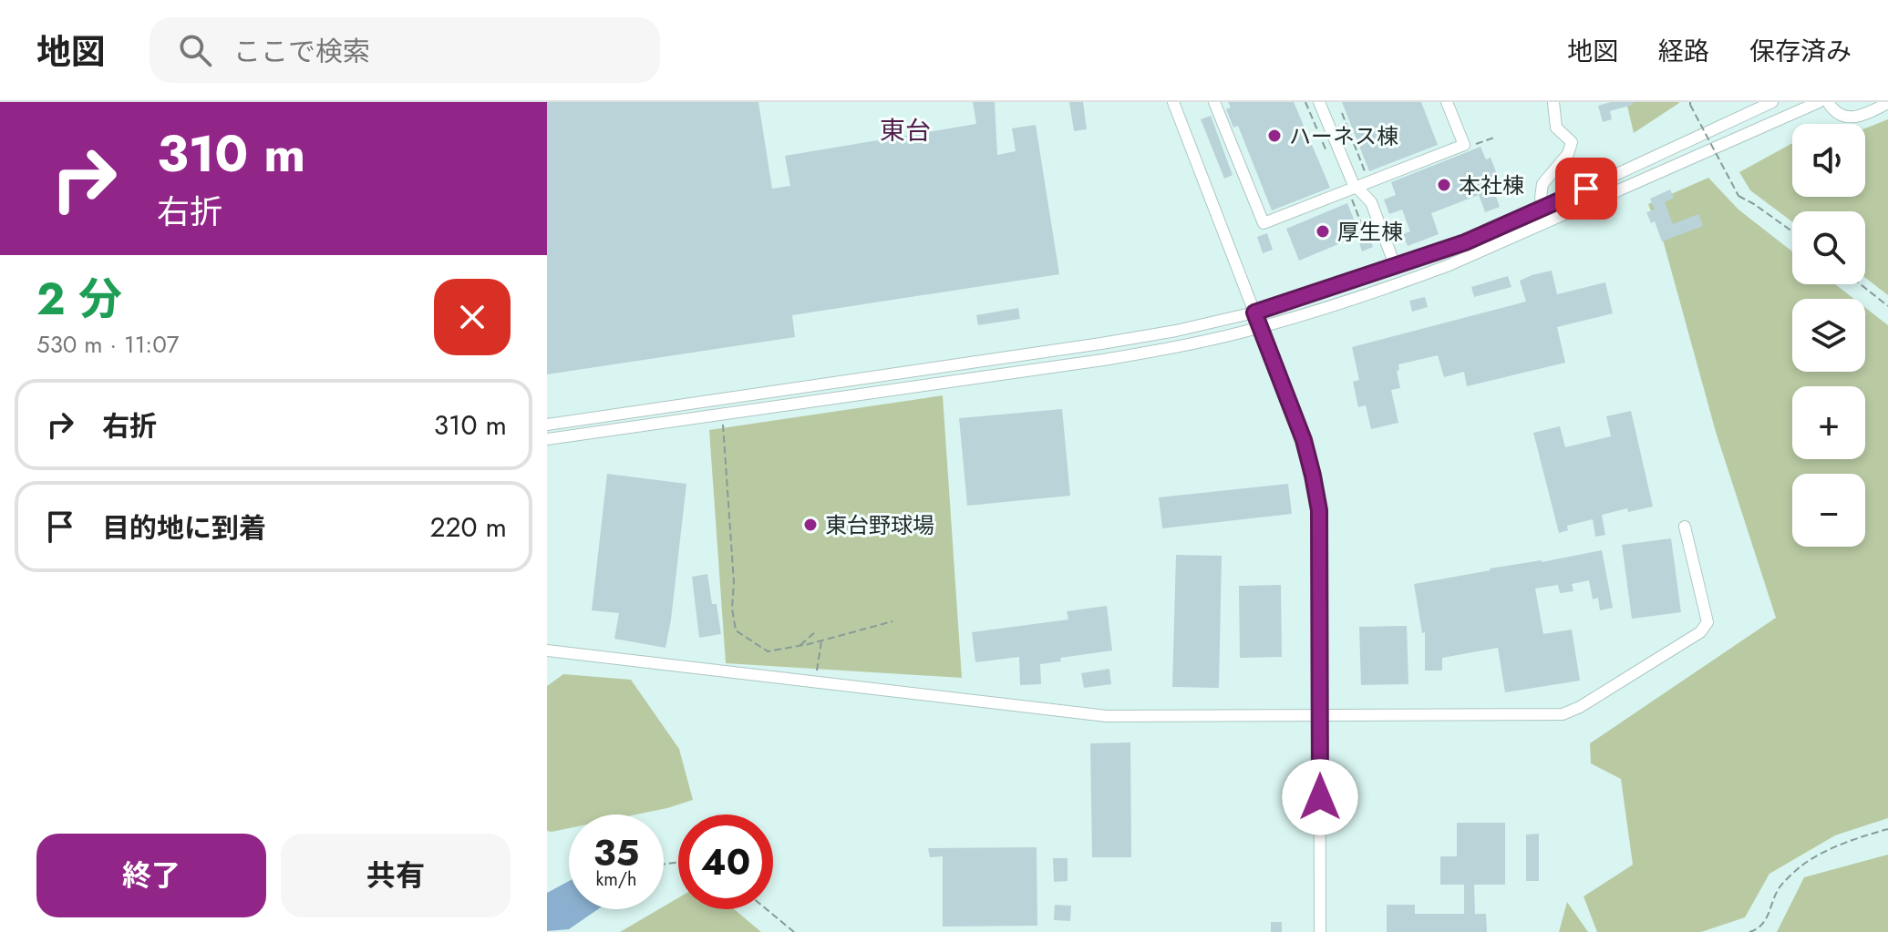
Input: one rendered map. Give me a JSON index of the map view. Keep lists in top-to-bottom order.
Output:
{
  "districts": ["東台"],
  "places": [
    "ハーネス棟",
    "本社棟",
    "厚生棟",
    "東台野球場"
  ],
  "page": {
    "header": "地図",
    "search": "ここで検索",
    "nav": ["地図", "経路", "保存済み"],
    "turn": ["310 m", "右折"],
    "map_buttons": ["+", "−"],
    "heading": ["2 分", "530 m · 11:07"],
    "list": [
      {
        "name": "右折",
        "value": "310 m"
      },
      {
        "name": "目的地に到着",
        "value": "220 m"
      }
    ],
    "speed": "35 km/h",
    "limit": "40",
    "buttons": ["終了", "共有"]
  }
}
